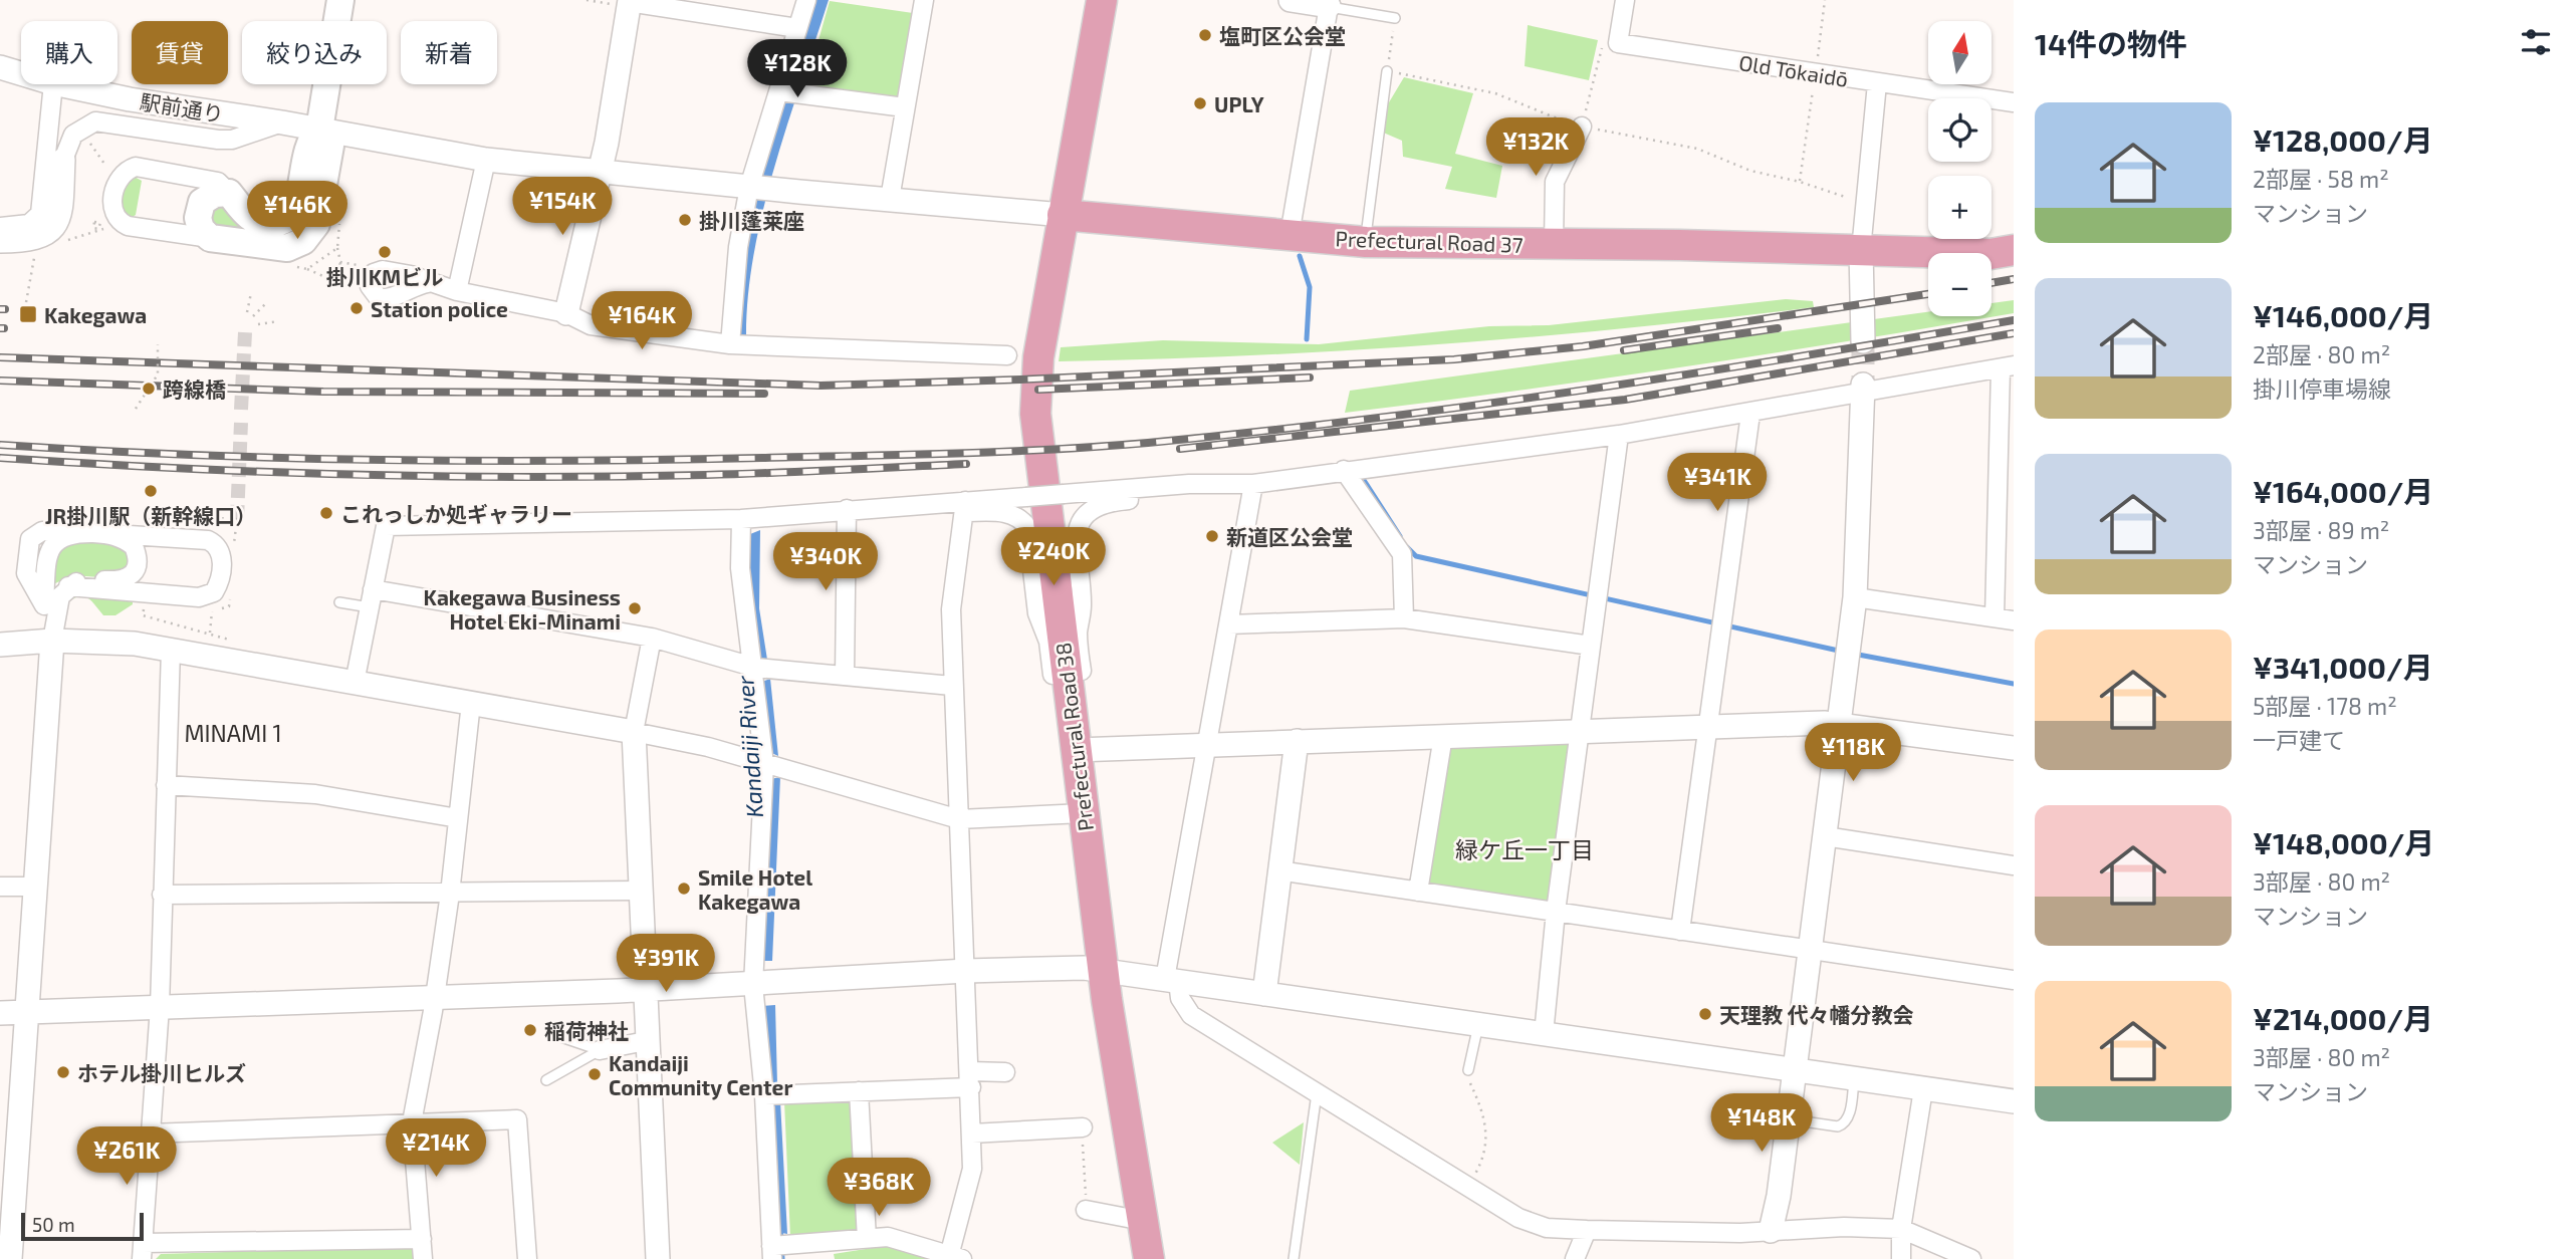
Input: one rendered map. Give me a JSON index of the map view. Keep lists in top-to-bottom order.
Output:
{
  "streets": {
    "main road": ["Prefectural Road 37", "Prefectural Road 38"],
    "street": ["Old Tōkaidō", "駅前通り"]
  },
  "crossings": [
    ["Prefectural Road 37", "Prefectural Road 38"]
  ],
  "districts": ["MINAMI 1", "緑ケ丘一丁目"],
  "water": ["Kandaiji River"],
  "places": {
    "other": [
      "塩町区公会堂",
      "UPLY",
      "掛川蓬莱座",
      "掛川KMビル",
      "Station police",
      "跨線橋",
      "JR掛川駅（新幹線口）",
      "これっしか処ギャラリー",
      "新道区公会堂",
      "Kakegawa Business Hotel Eki-Minami",
      "Smile Hotel Kakegawa",
      "天理教 代々幡分教会",
      "稲荷神社",
      "ホテル掛川ヒルズ",
      "Kandaiji Community Center"
    ],
    "transit": ["Kakegawa"]
  },
  "scale_bar": "50 m",
  "north": "top",
  "page": {
    "heading": "14件の物件",
    "map_buttons": ["+", "−"],
    "chip": [
      "購入",
      "賃貸",
      "絞り込み",
      "新着"
    ],
    "price": [
      "¥128K",
      "¥132K",
      "¥154K",
      "¥146K",
      "¥164K",
      "¥341K",
      "¥240K",
      "¥340K",
      "¥118K",
      "¥391K",
      "¥148K",
      "¥214K",
      "¥261K",
      "¥368K"
    ],
    "list": [
      {
        "name": "¥128,000/月",
        "note": "2部屋 · 58 m² · マンション"
      },
      {
        "name": "¥146,000/月",
        "note": "2部屋 · 80 m² · 掛川停車場線"
      },
      {
        "name": "¥164,000/月",
        "note": "3部屋 · 89 m² · マンション"
      },
      {
        "name": "¥341,000/月",
        "note": "5部屋 · 178 m² · 一戸建て"
      },
      {
        "name": "¥148,000/月",
        "note": "3部屋 · 80 m² · マンション"
      },
      {
        "name": "¥214,000/月",
        "note": "3部屋 · 80 m² · マンション"
      }
    ],
    "scale": "50 m"
  }
}
